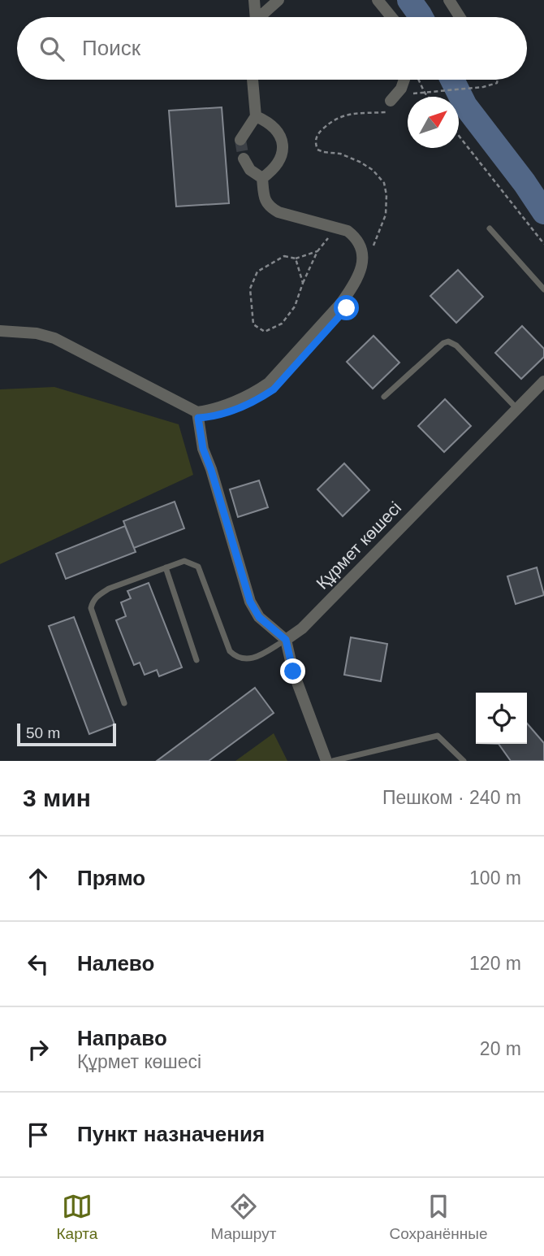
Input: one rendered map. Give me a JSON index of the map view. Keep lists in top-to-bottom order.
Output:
{
  "streets": {
    "street": ["Құрмет көшесі"]
  },
  "scale_bar": "50 m",
  "north": "top right",
  "page": {
    "search": "Поиск",
    "scale": "50 m",
    "heading": ["3 мин", "Пешком · 240 m"],
    "list": [
      ["Прямо", "100 m"],
      ["Налево", "120 m"],
      ["Направо", "Құрмет көшесі", "20 m"],
      "Пункт назначения"
    ],
    "nav": ["Карта", "Маршрут", "Сохранённые"]
  }
}
